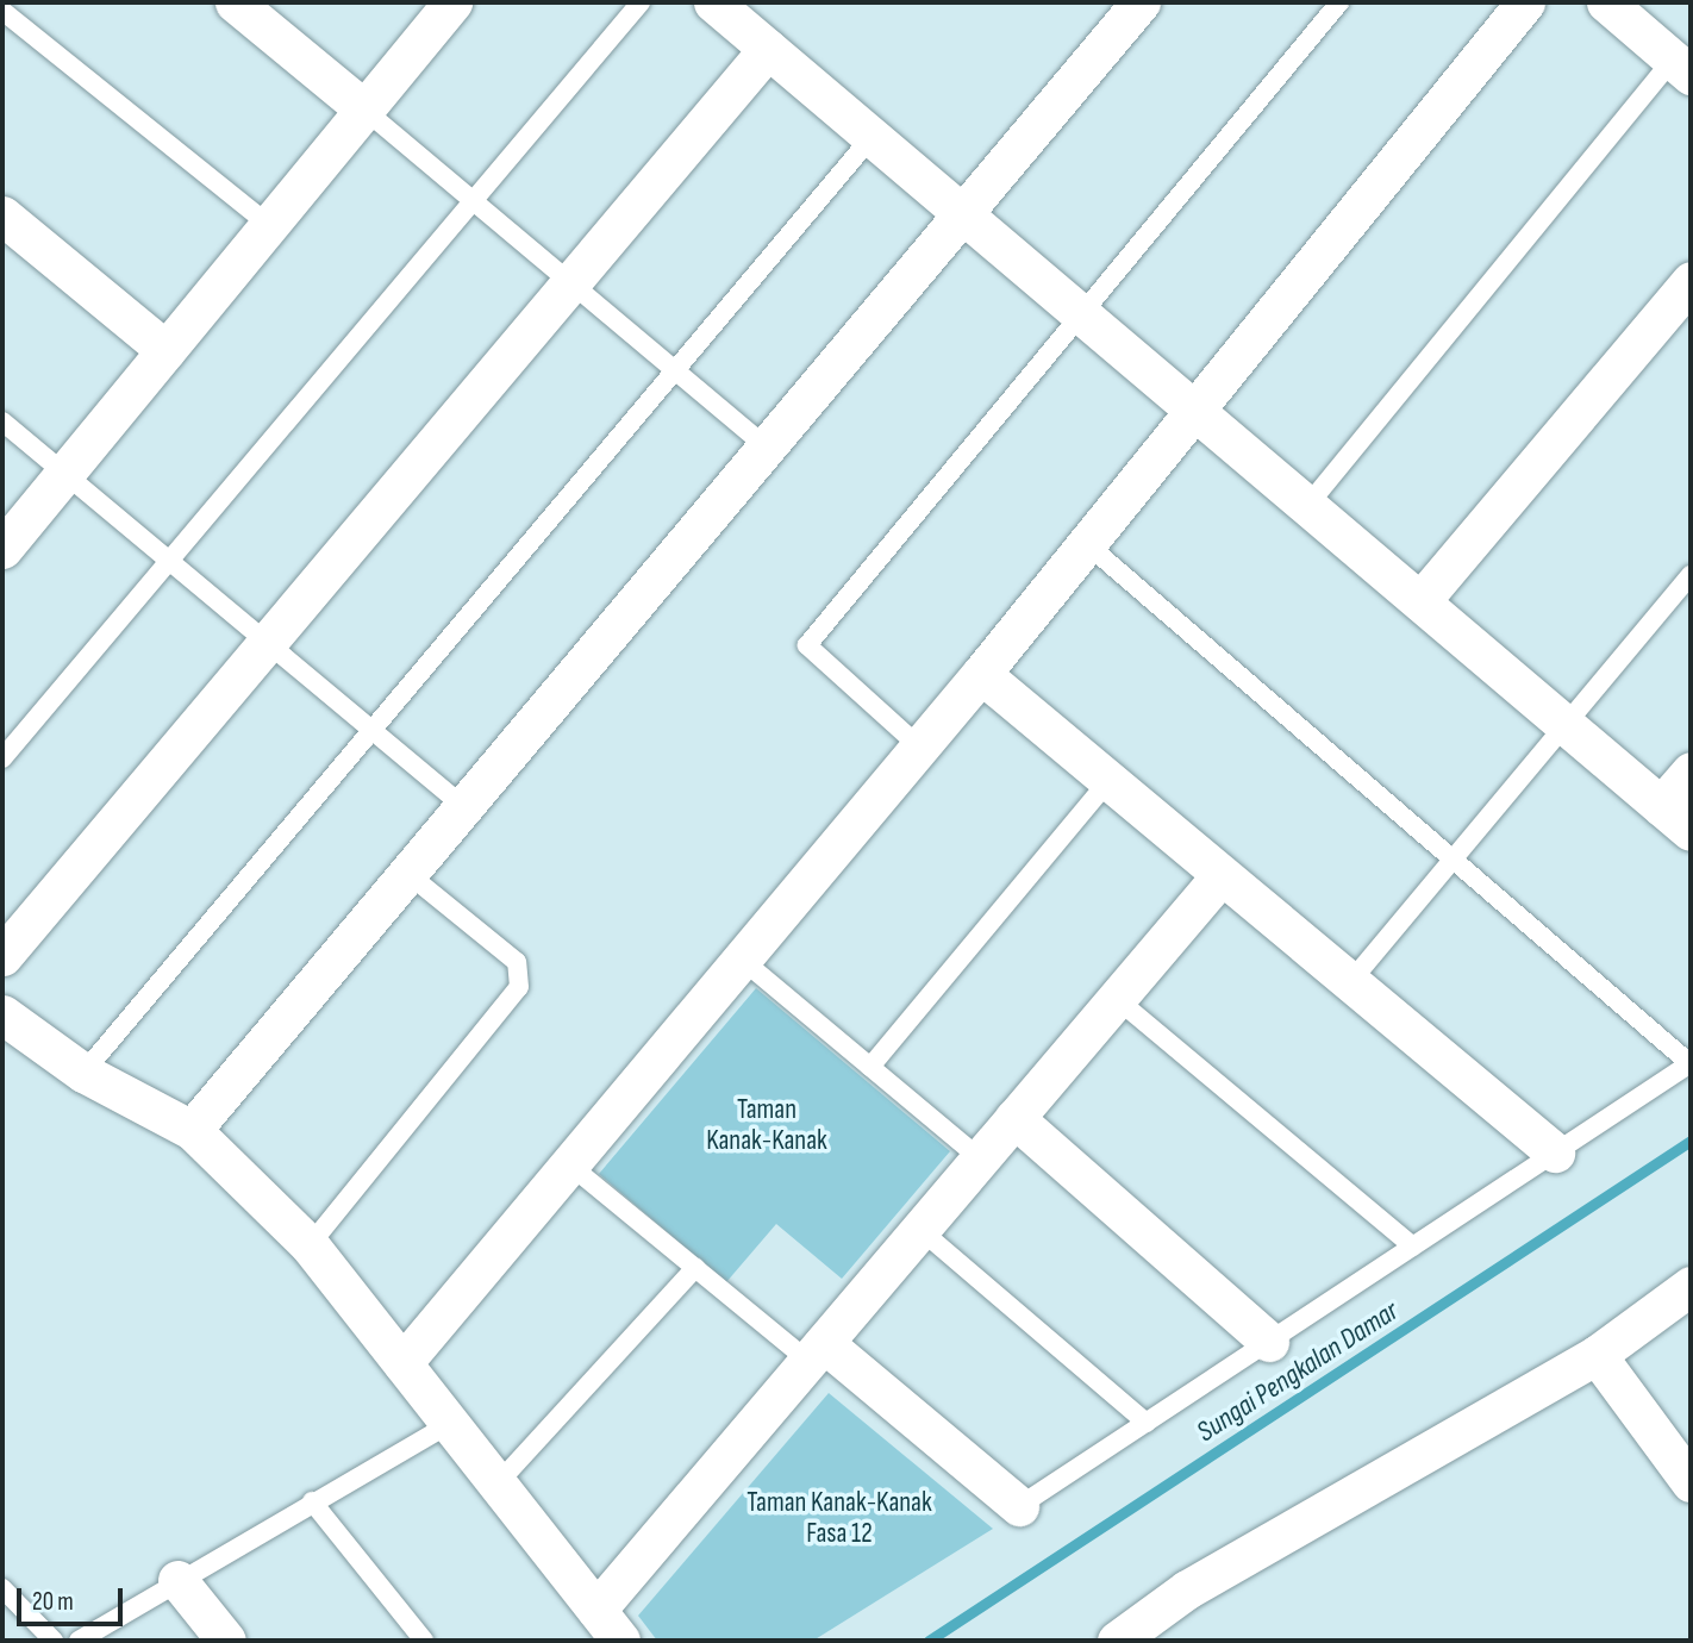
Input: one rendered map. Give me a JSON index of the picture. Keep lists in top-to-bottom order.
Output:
{
  "water": ["Sungai Pengkalan Damar"],
  "parks": ["Taman Kanak-Kanak", "Taman Kanak-Kanak Fasa 12"],
  "scale_bar": "20 m"
}
